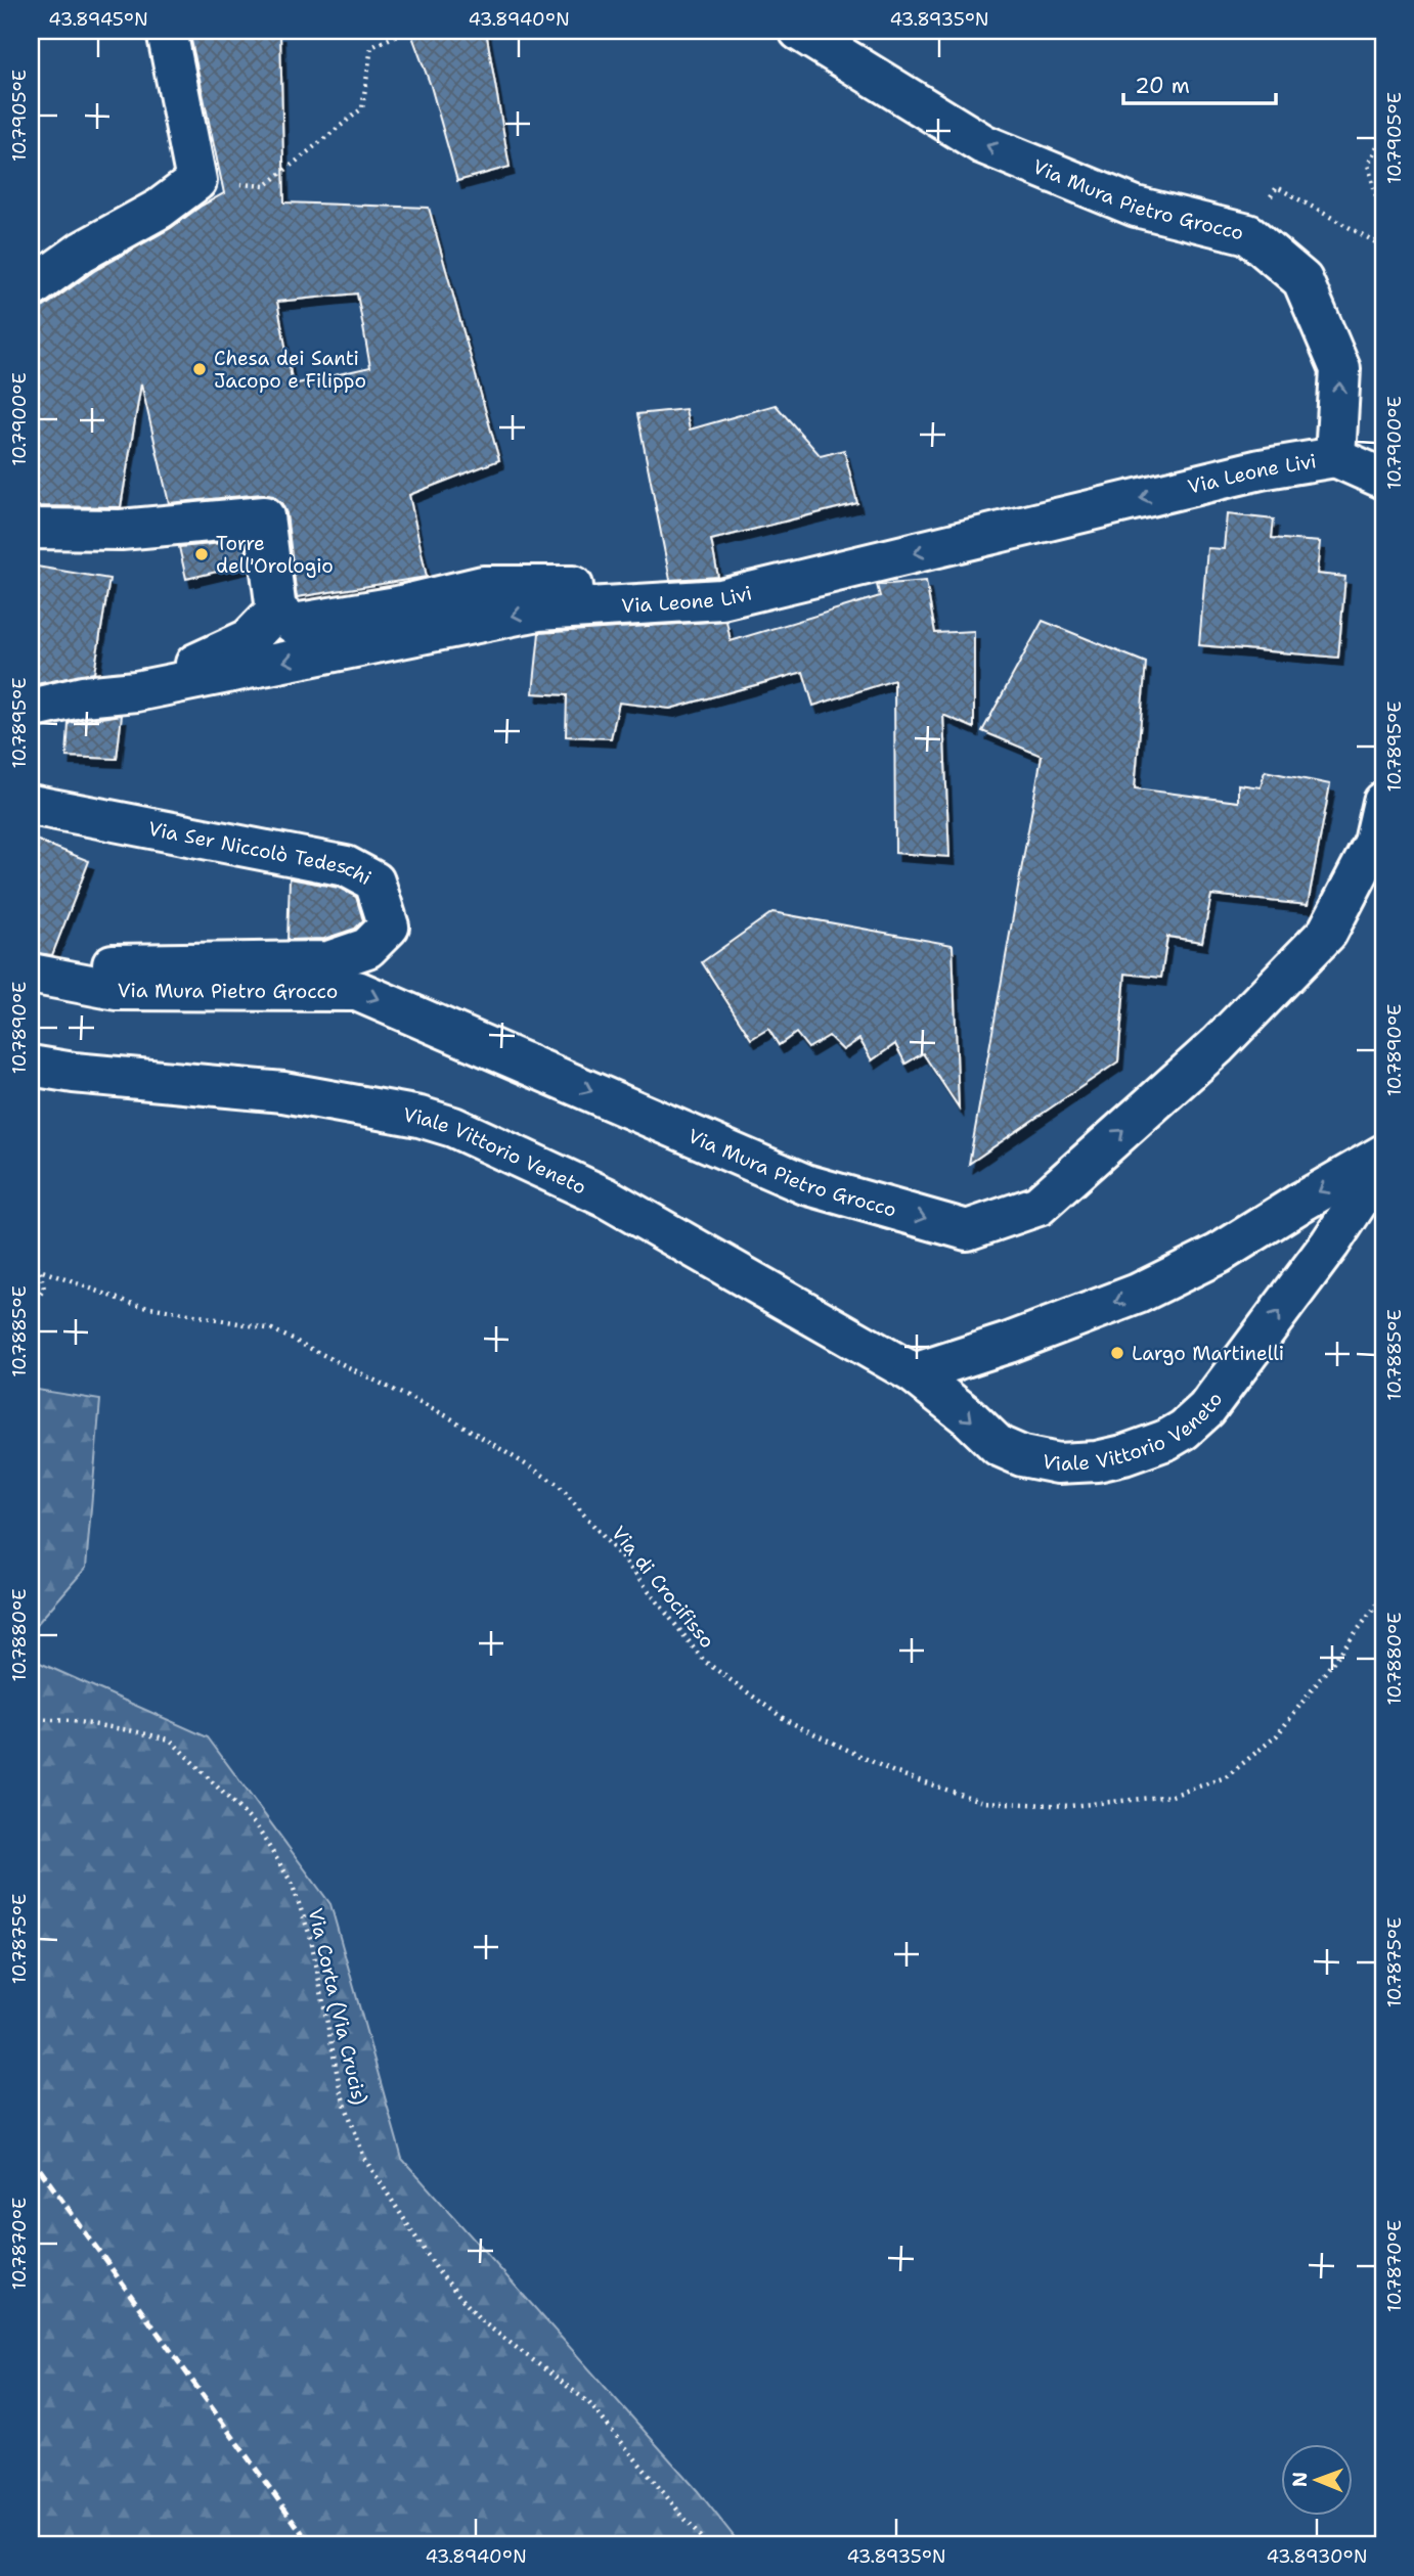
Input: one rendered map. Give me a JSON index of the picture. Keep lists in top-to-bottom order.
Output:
{
  "streets": {
    "street": [
      "Via Mura Pietro Grocco",
      "Via Leone Livi",
      "Via Ser Niccolò Tedeschi",
      "Viale Vittorio Veneto"
    ],
    "path": ["Via di Crocifisso", "Via Corta (Via Crucis)"]
  },
  "crossings": [
    ["Via Mura Pietro Grocco", "Via Leone Livi"]
  ],
  "places": ["Chesa dei Santi Jacopo e Filippo", "Torre dell'Orologio", "Largo Martinelli"],
  "scale_bar": "20 m",
  "north": "left",
  "coordinates": [
    "43.8945°N",
    "43.8940°N",
    "43.8935°N",
    "10.7905°E",
    "10.7900°E",
    "10.7895°E",
    "10.7890°E",
    "10.7885°E",
    "10.7880°E",
    "10.7875°E",
    "10.7870°E",
    "43.8930°N"
  ]
}
